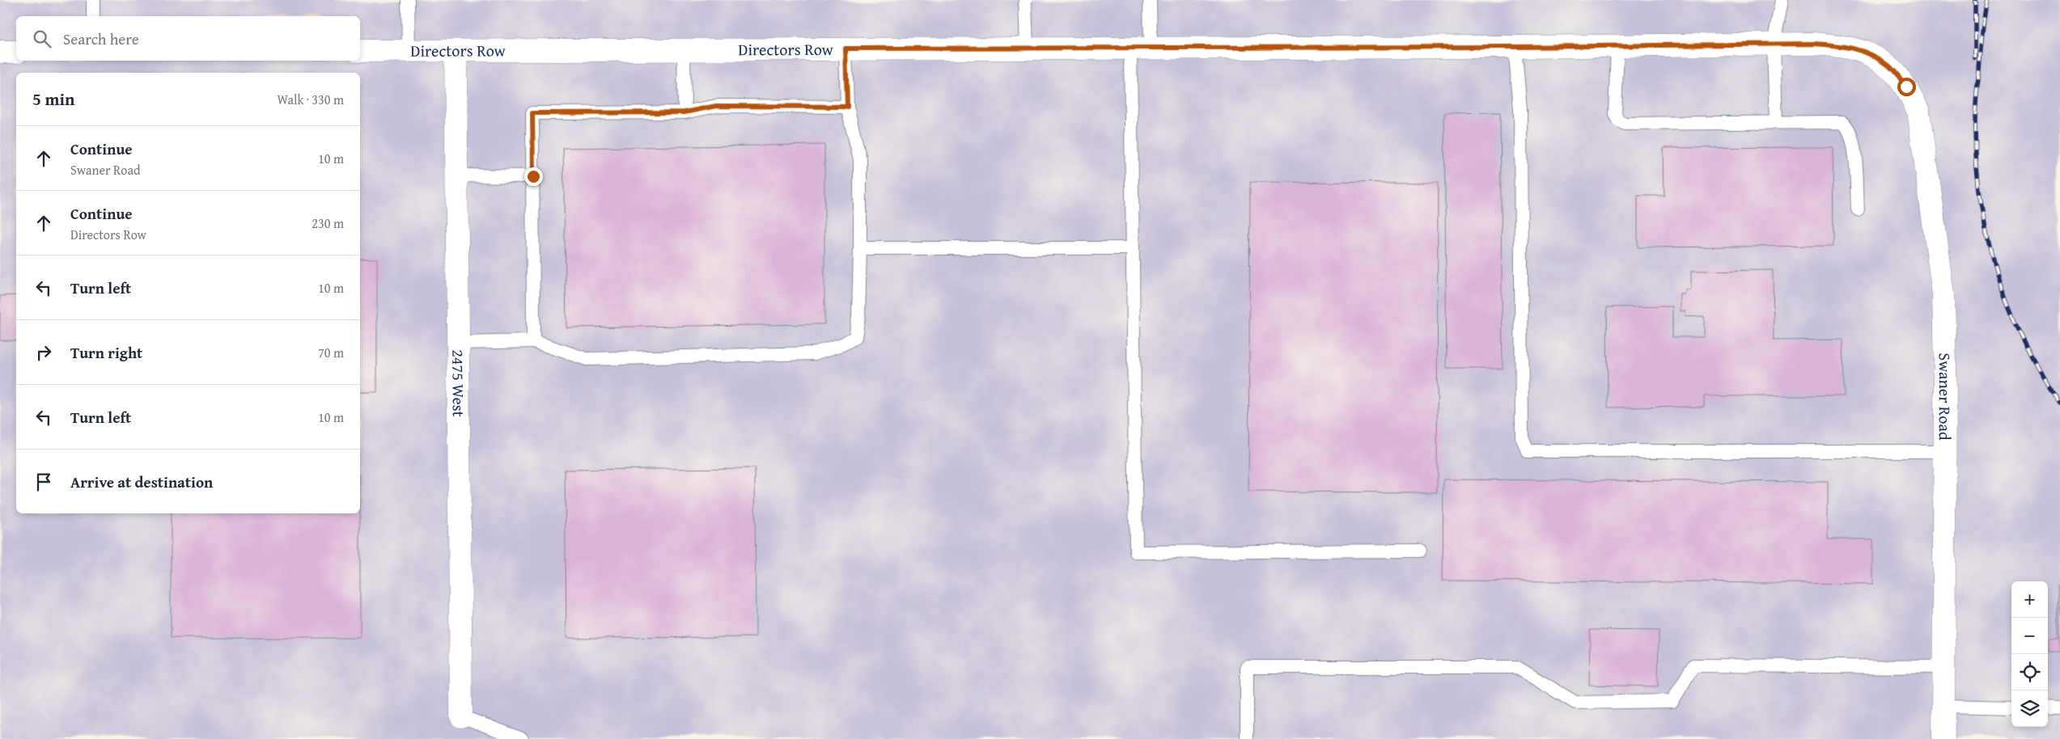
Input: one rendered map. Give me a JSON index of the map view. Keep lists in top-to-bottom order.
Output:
{
  "streets": {
    "street": ["Directors Row", "2475 West", "Swaner Road"]
  },
  "crossings": [
    ["Directors Row", "2475 West"],
    ["Directors Row", "Swaner Road"]
  ],
  "page": {
    "search": "Search here",
    "heading": ["5 min", "Walk · 330 m"],
    "list": [
      ["Continue", "Swaner Road", "10 m"],
      ["Continue", "Directors Row", "230 m"],
      ["Turn left", "10 m"],
      ["Turn right", "70 m"],
      ["Turn left", "10 m"],
      "Arrive at destination"
    ],
    "map_buttons": ["+", "−"]
  }
}
